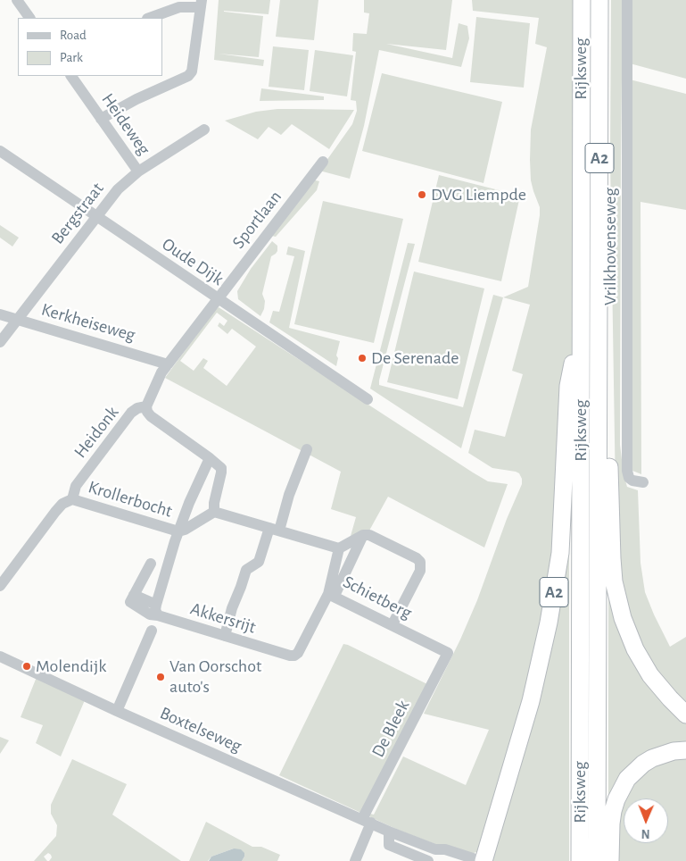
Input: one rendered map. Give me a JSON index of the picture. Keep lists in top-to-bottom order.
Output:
{
  "streets": {
    "highway": ["Rijksweg", "A2"],
    "street": [
      "Heideweg",
      "Bergstraat",
      "Sportlaan",
      "Vrilkhovenseweg",
      "Oude Dijk",
      "Kerkheiseweg",
      "Heidonk",
      "Krollerbocht",
      "Schietberg",
      "Akkersrijt",
      "De Bleek",
      "Boxtelseweg"
    ]
  },
  "crossings": [
    ["Rijksweg", "A2"],
    ["Heideweg", "Bergstraat"],
    ["Bergstraat", "Oude Dijk"],
    ["Bergstraat", "Kerkheiseweg"],
    ["Sportlaan", "Oude Dijk"],
    ["Sportlaan", "Heidonk"],
    ["Oude Dijk", "Heidonk"],
    ["Kerkheiseweg", "Heidonk"],
    ["Heidonk", "Krollerbocht"],
    ["Krollerbocht", "Schietberg"],
    ["Schietberg", "Akkersrijt"],
    ["Schietberg", "De Bleek"],
    ["De Bleek", "Boxtelseweg"]
  ],
  "places": [
    "DVG Liempde",
    "De Serenade",
    "Molendijk",
    "Van Oorschot auto's"
  ],
  "legend": ["Road", "Park"],
  "north": "bottom"
}
